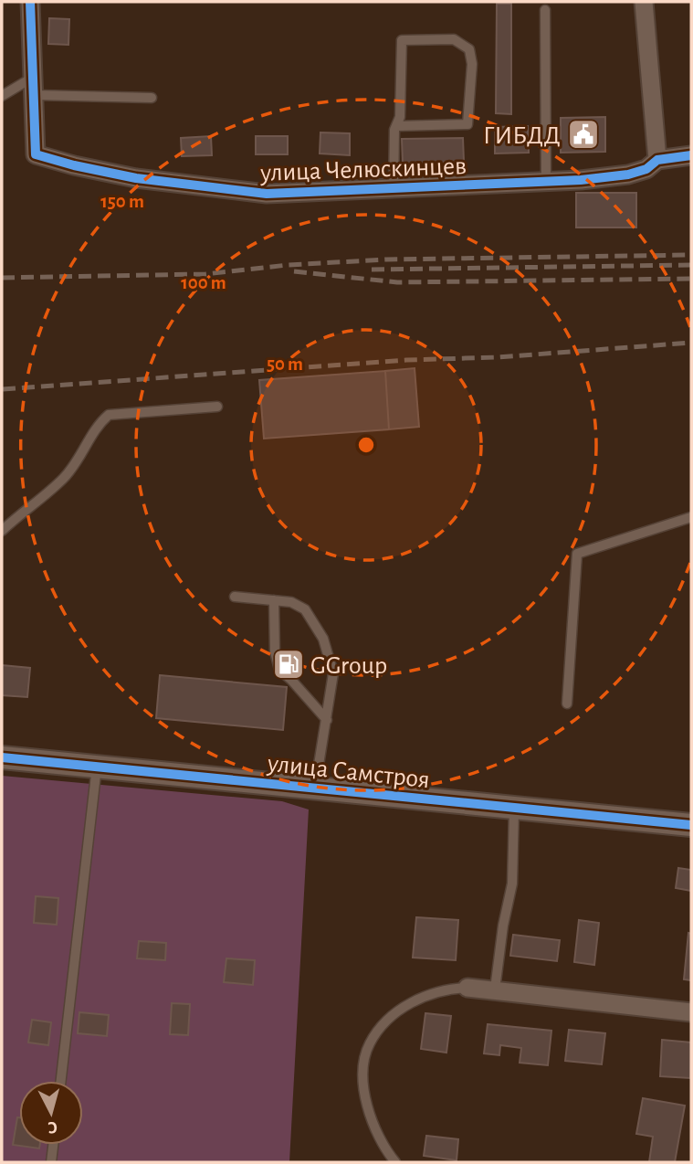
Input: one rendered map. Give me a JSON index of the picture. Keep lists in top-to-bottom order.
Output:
{
  "streets": {
    "street": ["улица Челюскинцев", "улица Самстроя"]
  },
  "places": {
    "public building": ["ГИБДД"],
    "fuel station": ["GGroup"]
  },
  "north": "bottom",
  "rings": ["150 m", "100 m", "50 m"]
}
